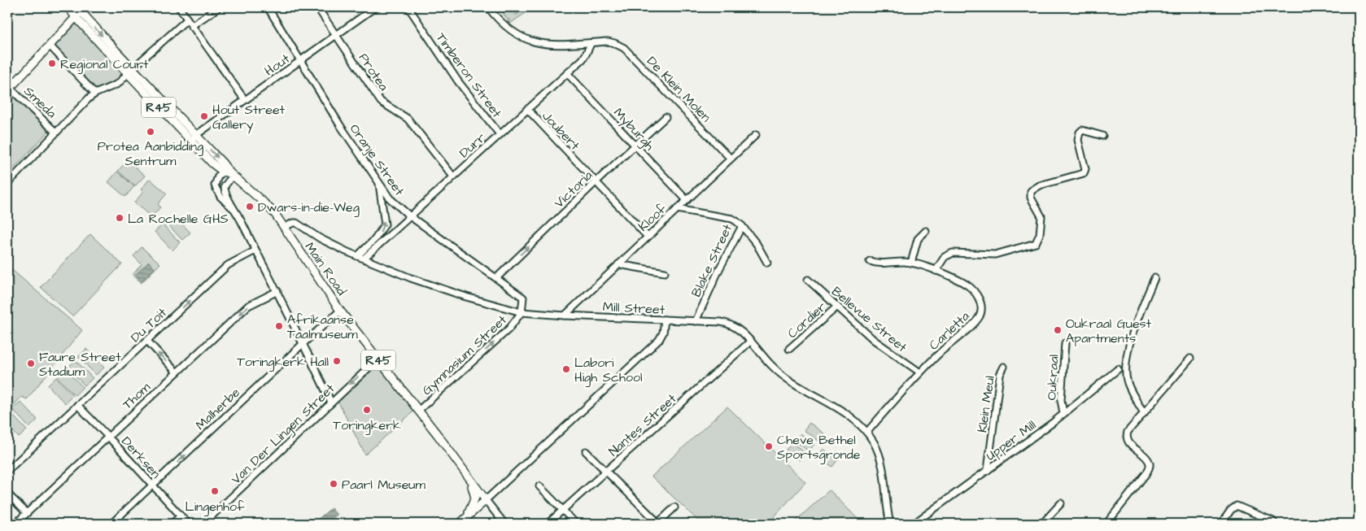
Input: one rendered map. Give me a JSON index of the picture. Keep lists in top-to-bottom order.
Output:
{
  "streets": {
    "main road": ["R45", "Main Road"],
    "street": [
      "Hout",
      "Protea",
      "Timberon Street",
      "De Klein Molen",
      "Smeda",
      "Myburgh",
      "Joubert",
      "Durr",
      "Oranje Street",
      "Victoria",
      "Kloof",
      "Blake Street",
      "Mill Street",
      "Bellevue Street",
      "Cordier",
      "Du Toit",
      "Carletta",
      "Gymnasium Street",
      "Oukraal",
      "Thom",
      "Klein Meul",
      "Malherbe",
      "Nantes Street",
      "Van Der Lingen Street",
      "Upper Mill",
      "Derksen"
    ]
  },
  "crossings": [
    ["Hout", "Protea"],
    ["Hout", "Oranje Street"],
    ["Hout", "Main Road"],
    ["Protea", "Durr"],
    ["Timberon Street", "Durr"],
    ["De Klein Molen", "Durr"],
    ["De Klein Molen", "Kloof"],
    ["Myburgh", "Durr"],
    ["Myburgh", "Victoria"],
    ["Myburgh", "Kloof"],
    ["Joubert", "Durr"],
    ["Joubert", "Victoria"],
    ["Joubert", "Kloof"],
    ["Durr", "Oranje Street"],
    ["Durr", "Mill Street"],
    ["Oranje Street", "Victoria"],
    ["Oranje Street", "Mill Street"],
    ["Oranje Street", "Gymnasium Street"],
    ["Kloof", "Blake Street"],
    ["Kloof", "Mill Street"],
    ["Blake Street", "Mill Street"],
    ["Main Road", "Mill Street"],
    ["Main Road", "Gymnasium Street"],
    ["Main Road", "Malherbe"],
    ["Main Road", "Van Der Lingen Street"],
    ["Mill Street", "Carletta"],
    ["Mill Street", "Gymnasium Street"],
    ["Mill Street", "Nantes Street"],
    ["Bellevue Street", "Cordier"],
    ["Bellevue Street", "Carletta"],
    ["Du Toit", "Derksen"],
    ["Oukraal", "Upper Mill"],
    ["Thom", "Derksen"],
    ["Klein Meul", "Upper Mill"],
    ["Malherbe", "Derksen"]
  ],
  "one_way": [
    "Victoria",
    "Du Toit",
    "Gymnasium Street",
    "Thom",
    "Malherbe"
  ],
  "places": [
    "Regional Court",
    "Hout Street Gallery",
    "Protea Aanbidding Sentrum",
    "Dwars-in-die-Weg",
    "La Rochelle GHS",
    "Afrikaanse Taalmuseum",
    "Oukraal Guest Apartments",
    "Toringkerk Hall",
    "Faure Street Stadium",
    "Labori High School",
    "Toringkerk",
    "Cheve Bethel Sportsgronde",
    "Paarl Museum",
    "Lingenhof"
  ]
}
